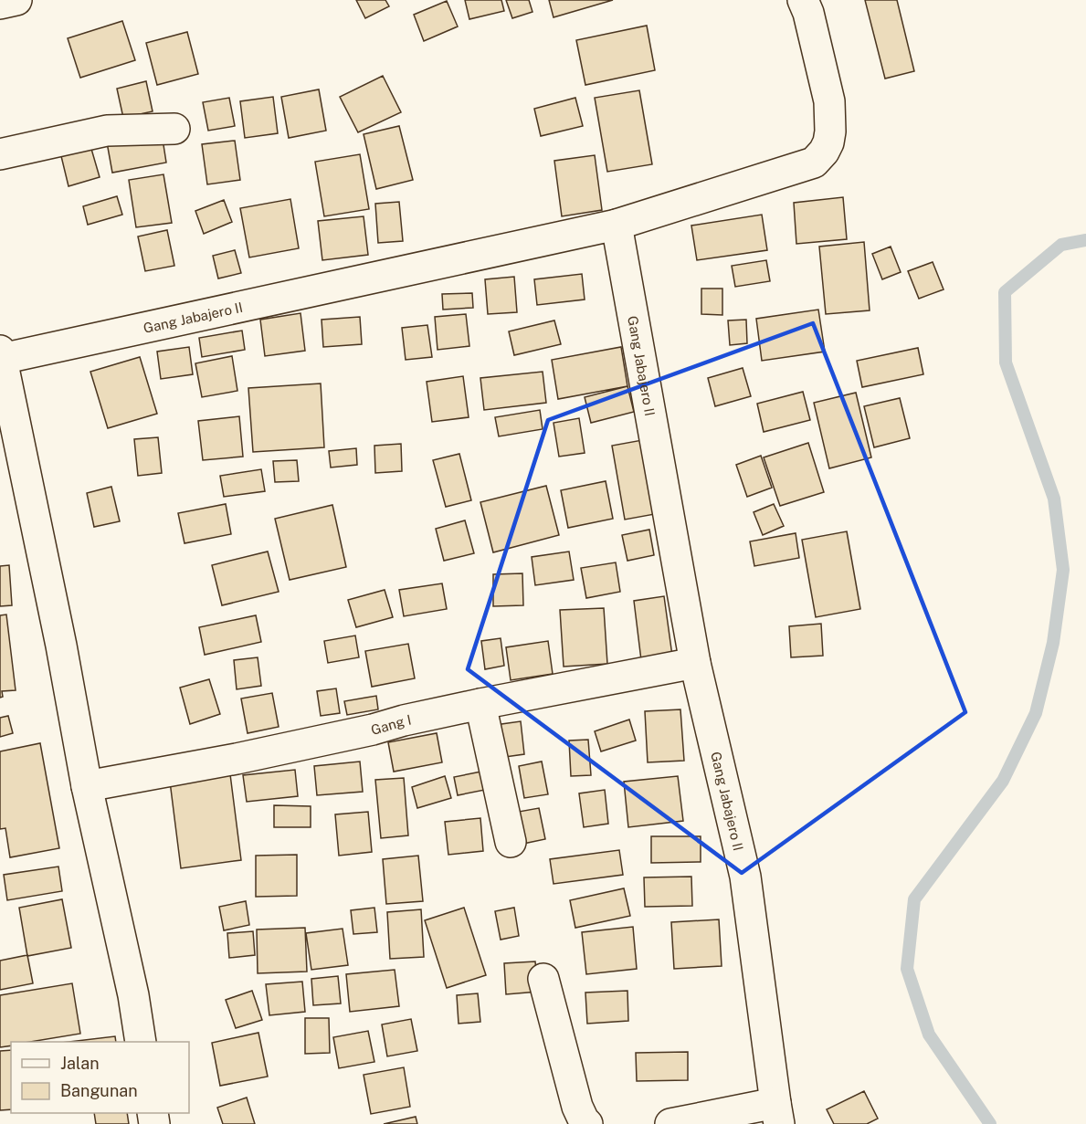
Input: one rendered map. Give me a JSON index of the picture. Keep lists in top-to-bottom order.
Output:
{
  "streets": {
    "street": ["Gang Jabajero II", "Gang I"]
  },
  "crossings": [
    ["Gang Jabajero II", "Gang I"]
  ],
  "legend": ["Jalan", "Bangunan"]
}
